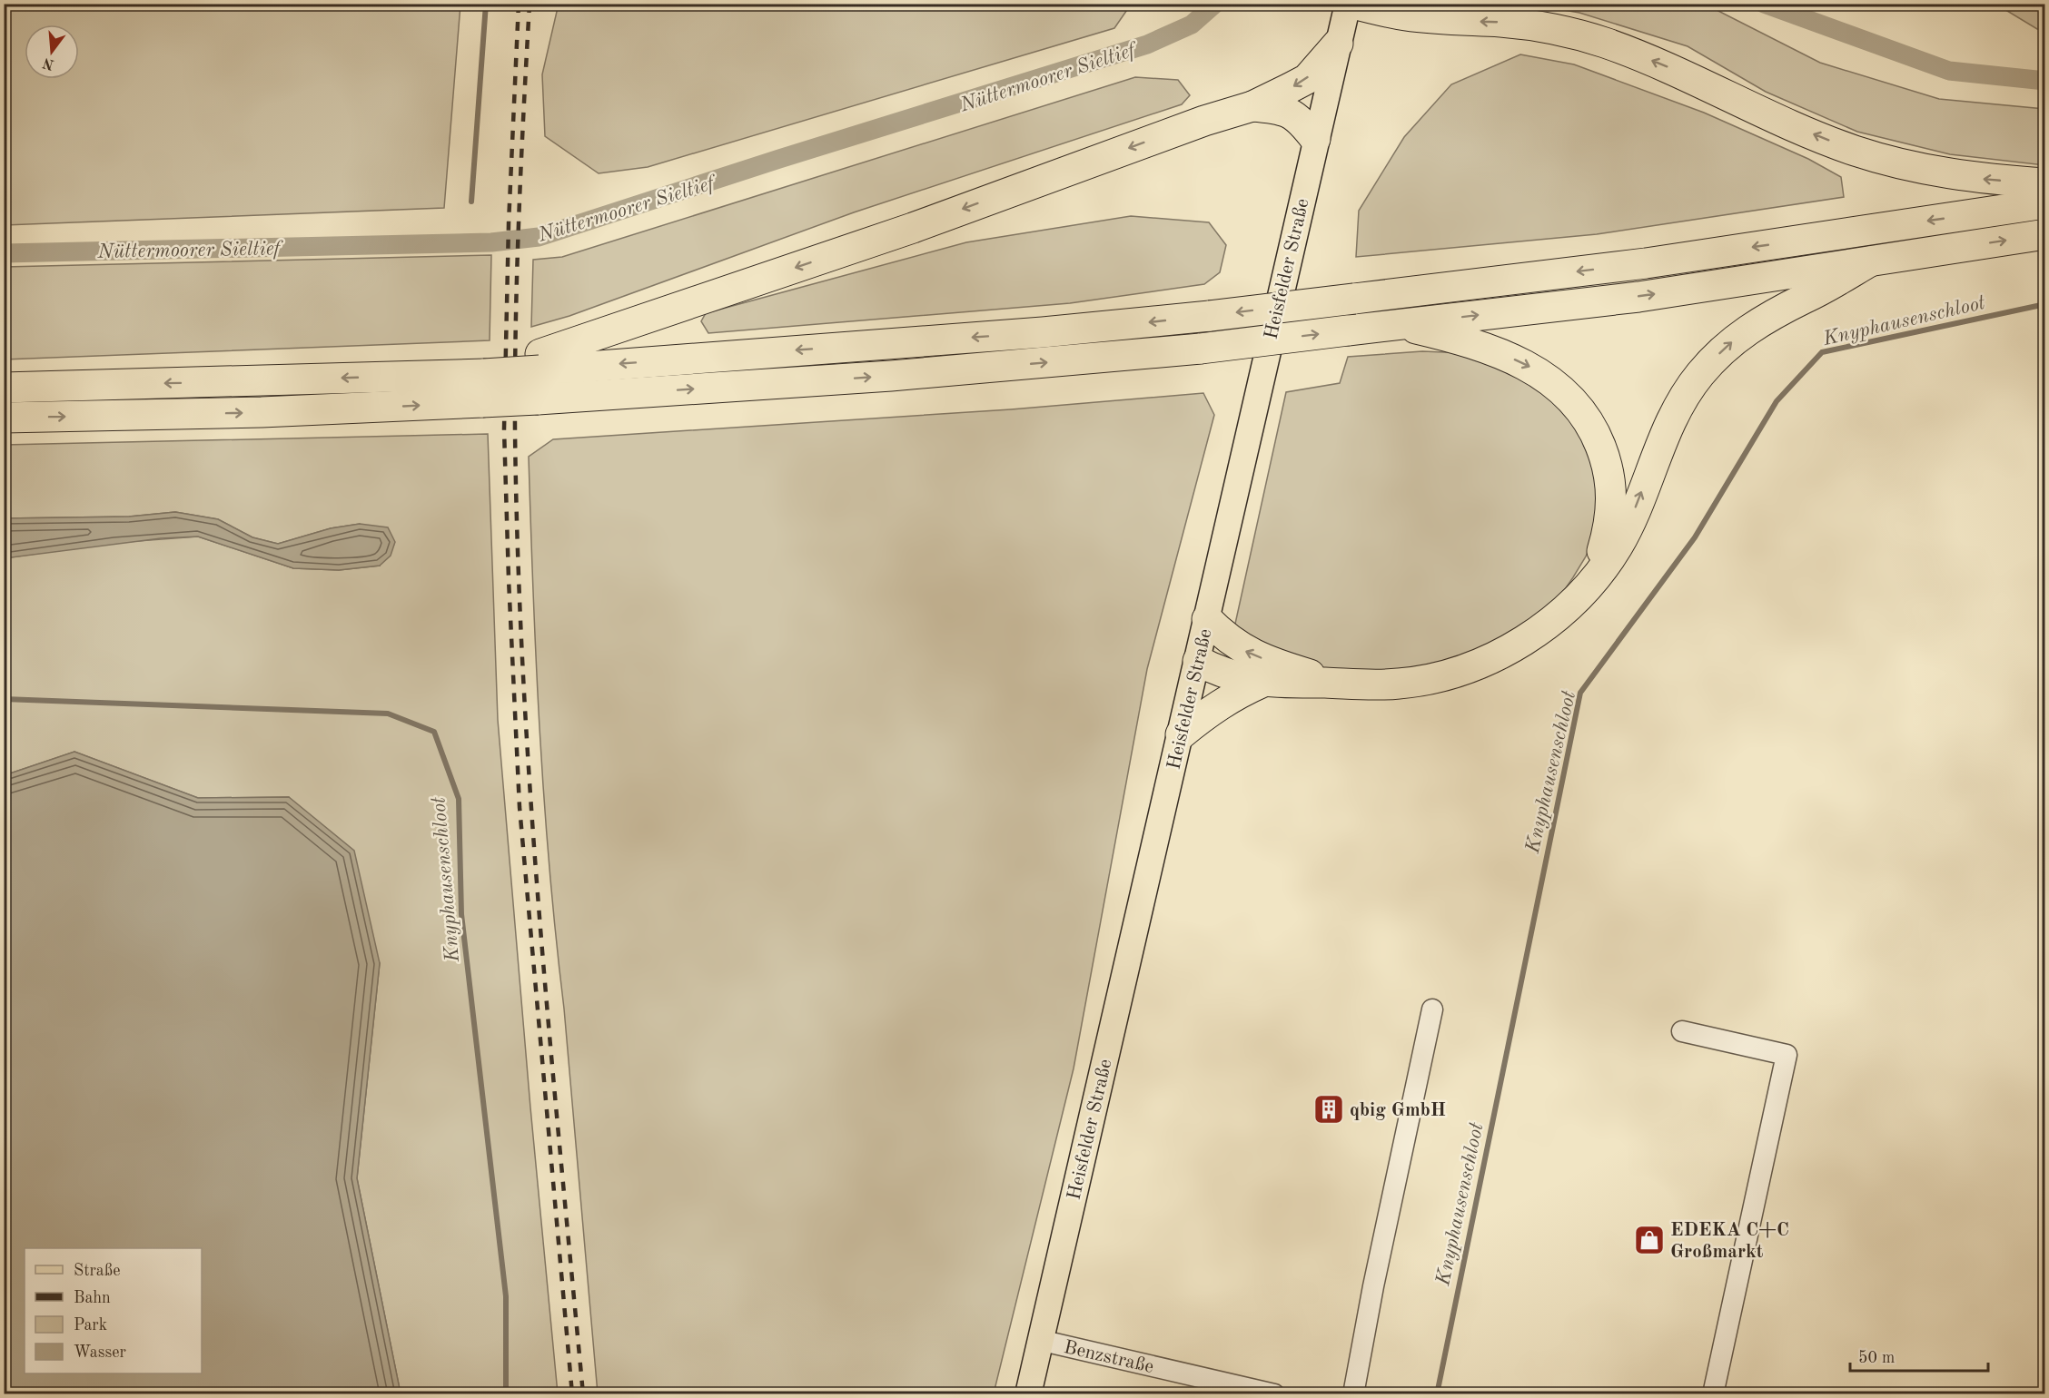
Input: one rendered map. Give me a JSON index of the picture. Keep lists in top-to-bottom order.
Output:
{
  "streets": {
    "main road": ["Heisfelder Straße"],
    "street": ["Benzstraße"]
  },
  "crossings": [
    ["Heisfelder Straße", "Benzstraße"]
  ],
  "water": ["Nüttermoorer Sieltief", "Knyphausenschloot"],
  "places": {
    "building": ["qbig GmbH"],
    "shop": ["EDEKA C+C Großmarkt"]
  },
  "legend": [
    "Straße",
    "Bahn",
    "Park",
    "Wasser"
  ],
  "scale_bar": "50 m",
  "north": "bottom"
}
